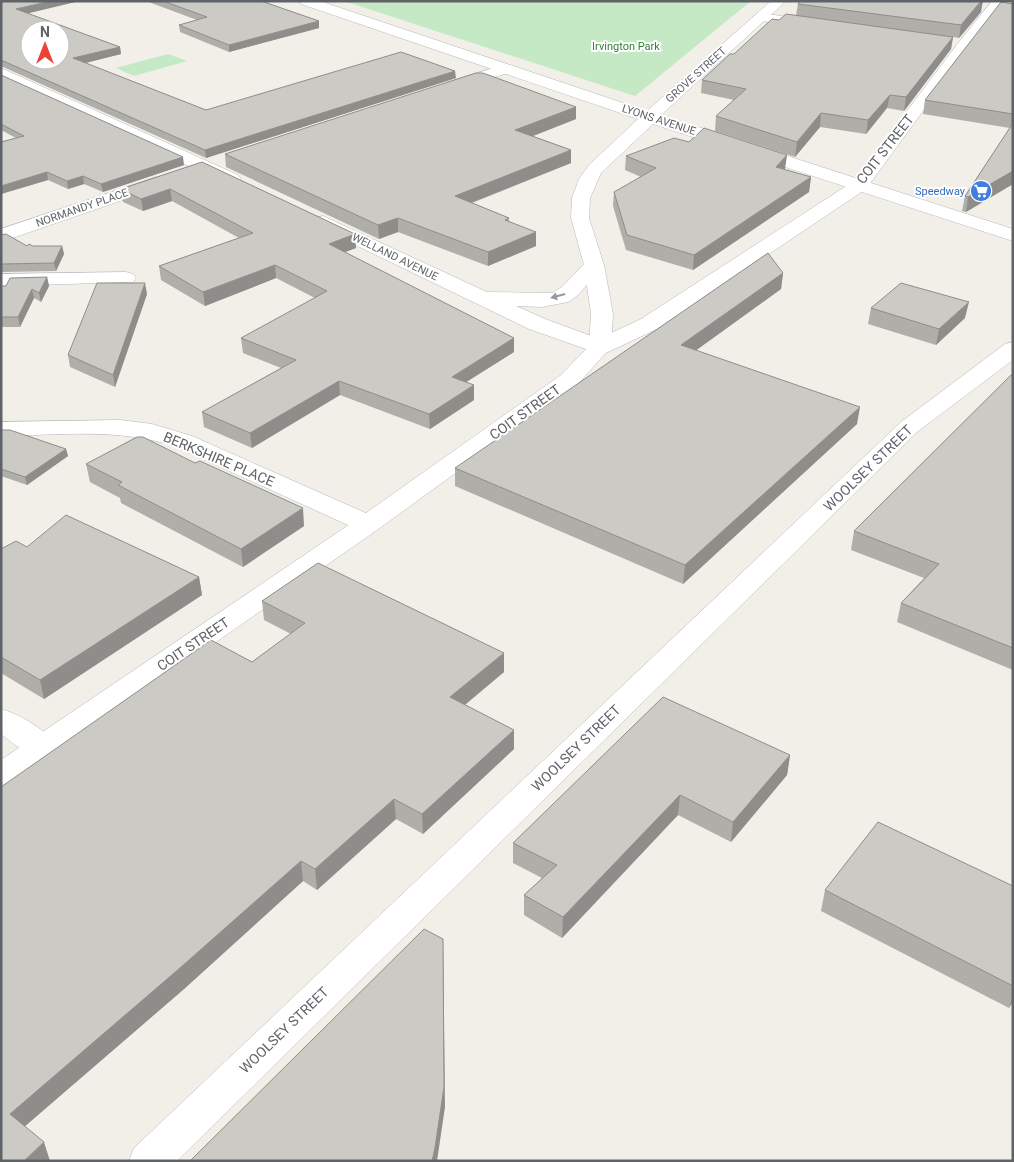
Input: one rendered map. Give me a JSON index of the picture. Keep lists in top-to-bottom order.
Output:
{
  "streets": {
    "street": [
      "GROVE STREET",
      "LYONS AVENUE",
      "COIT STREET",
      "NORMANDY PLACE",
      "WELLAND AVENUE",
      "BERKSHIRE PLACE",
      "WOOLSEY STREET"
    ]
  },
  "crossings": [
    ["GROVE STREET", "LYONS AVENUE"],
    ["GROVE STREET", "COIT STREET"],
    ["GROVE STREET", "WELLAND AVENUE"],
    ["LYONS AVENUE", "COIT STREET"],
    ["COIT STREET", "WELLAND AVENUE"],
    ["COIT STREET", "BERKSHIRE PLACE"]
  ],
  "parks": ["Irvington Park"],
  "places": {
    "supermarket": ["Speedway"]
  },
  "north": "top"
}
